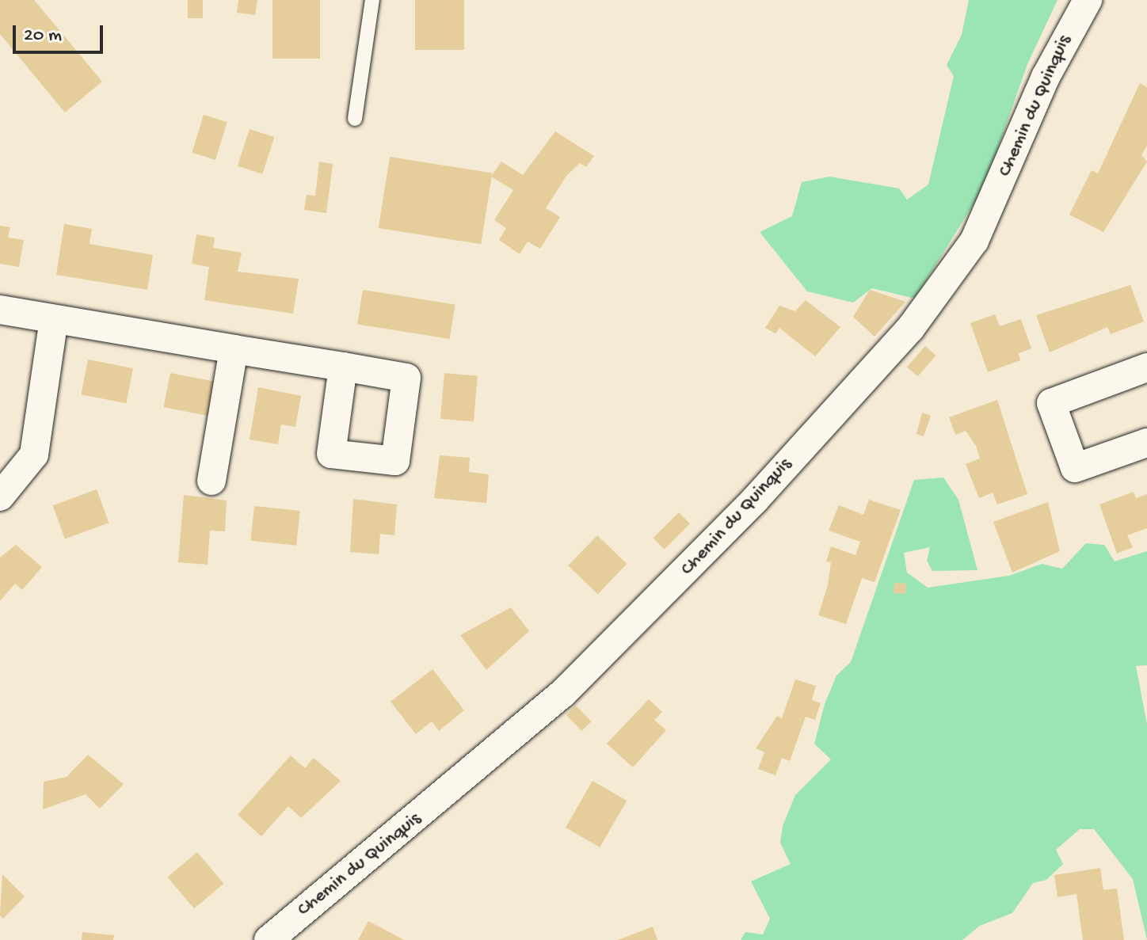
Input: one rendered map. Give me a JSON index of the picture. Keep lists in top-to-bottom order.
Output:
{
  "streets": {
    "street": ["Chemin du Quinquis"]
  },
  "scale_bar": "20 m"
}
